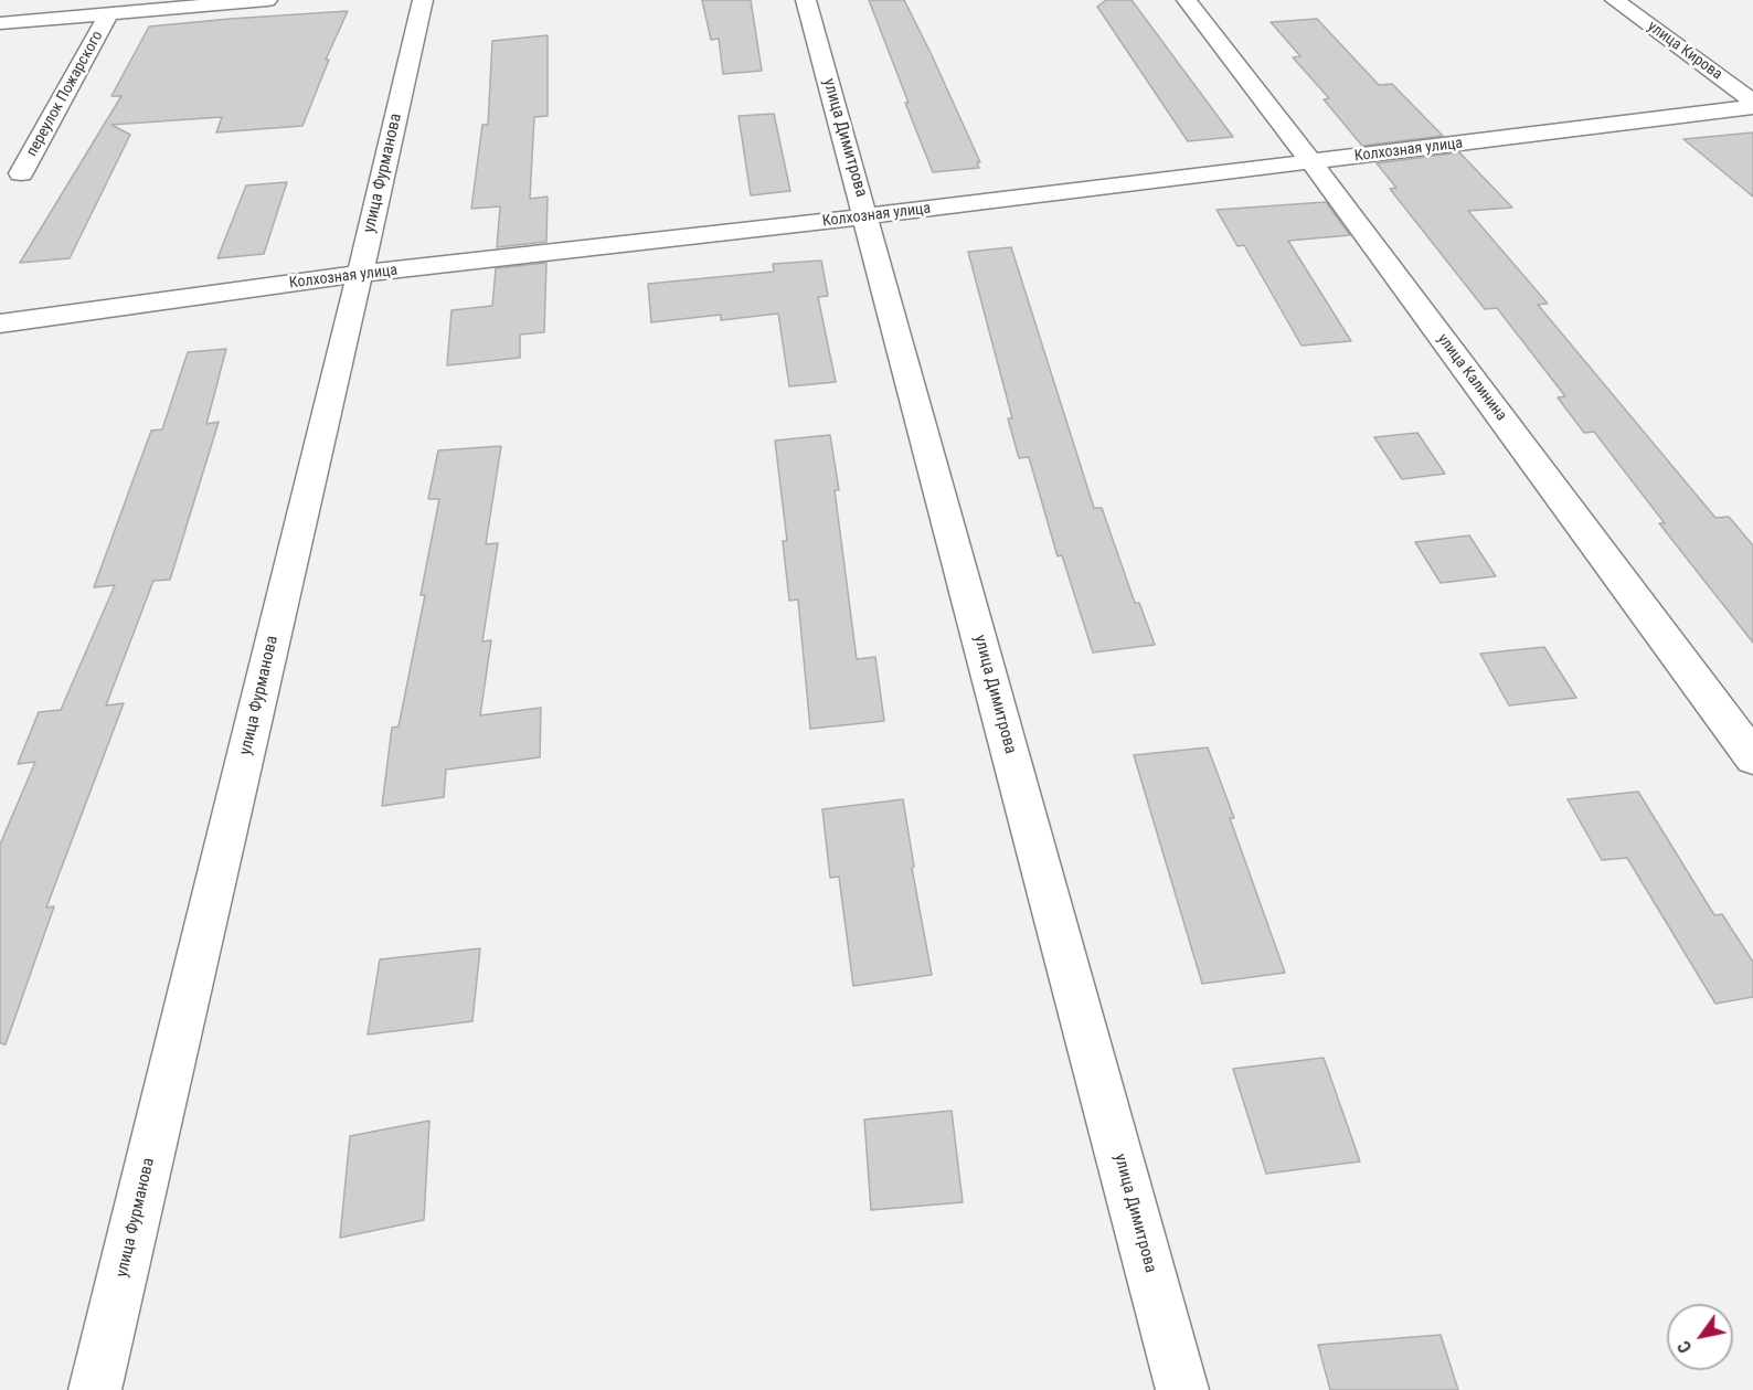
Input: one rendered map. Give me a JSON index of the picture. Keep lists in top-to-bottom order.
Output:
{
  "streets": {
    "street": [
      "улица Кирова",
      "переулок Пожарского",
      "улица Димитрова",
      "Колхозная улица",
      "улица Фурманова",
      "улица Калинина"
    ]
  },
  "crossings": [
    ["улица Димитрова", "Колхозная улица"],
    ["Колхозная улица", "улица Фурманова"],
    ["Колхозная улица", "улица Калинина"]
  ],
  "north": "bottom left"
}
